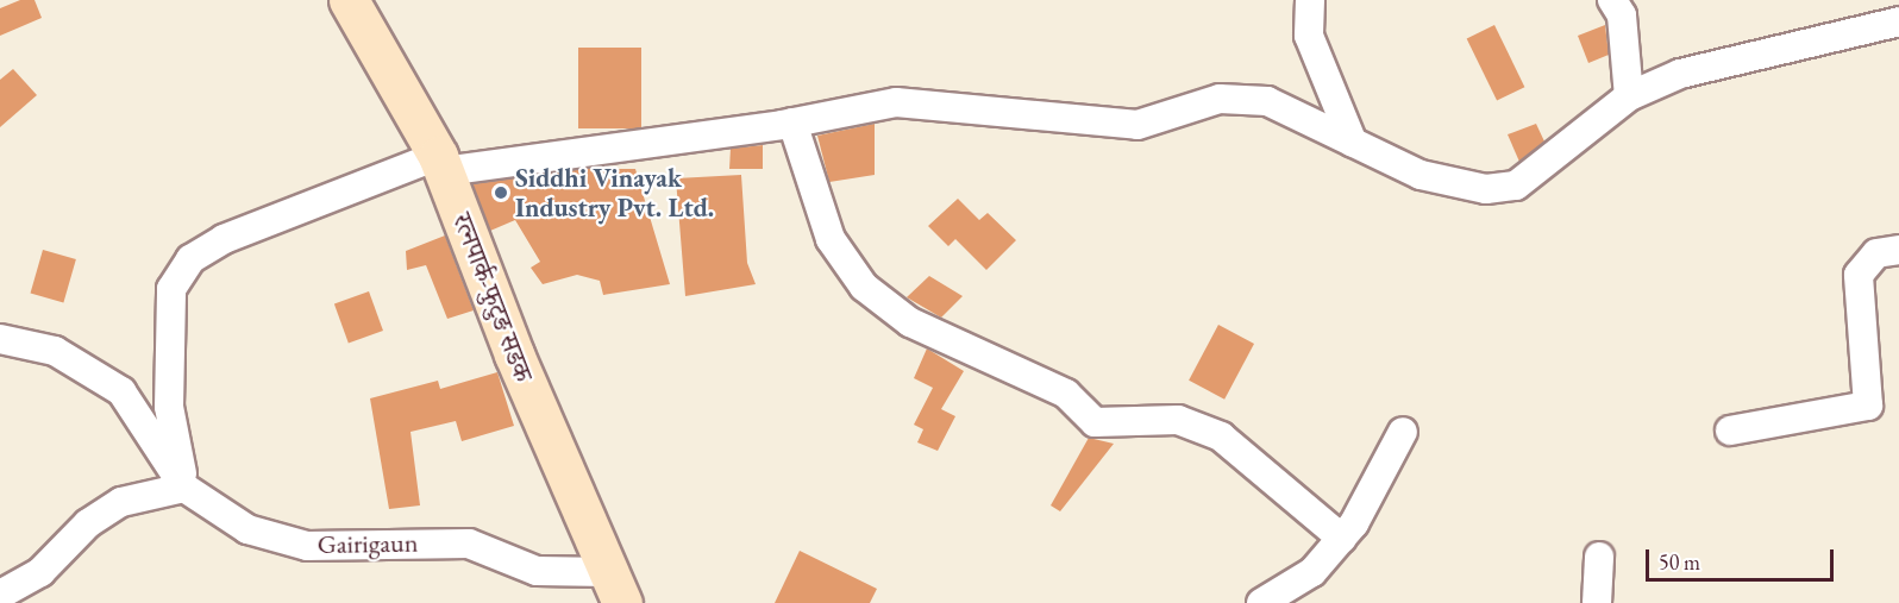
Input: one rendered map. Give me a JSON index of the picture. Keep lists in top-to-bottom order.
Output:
{
  "streets": {
    "street": ["रत्नपार्क-फुटुङ सडक", "Gairigaun"]
  },
  "crossings": [
    ["रत्नपार्क-फुटुङ सडक", "Gairigaun"]
  ],
  "places": ["Siddhi Vinayak Industry Pvt. Ltd."],
  "scale_bar": "50 m"
}
